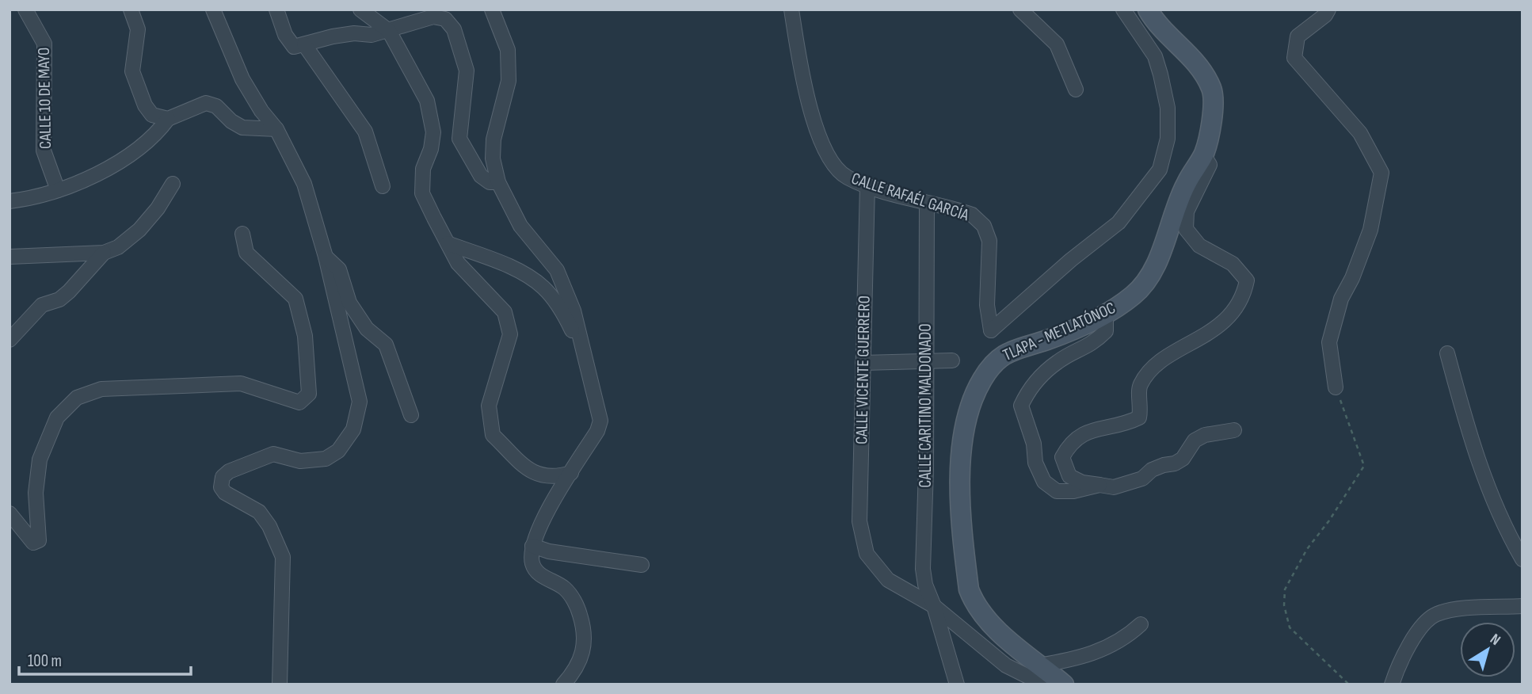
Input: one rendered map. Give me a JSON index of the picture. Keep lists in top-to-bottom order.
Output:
{
  "streets": {
    "main road": ["TLAPA - METLATÓNOC"],
    "street": [
      "CALLE 10 DE MAYO",
      "CALLE RAFAÉL GARCÍA",
      "CALLE VICENTE GUERRERO",
      "CALLE CARITINO MALDONADO"
    ]
  },
  "crossings": [
    ["CALLE RAFAÉL GARCÍA", "CALLE VICENTE GUERRERO"],
    ["CALLE RAFAÉL GARCÍA", "CALLE CARITINO MALDONADO"],
    ["CALLE VICENTE GUERRERO", "CALLE CARITINO MALDONADO"]
  ],
  "scale_bar": "100 m",
  "north": "top right"
}
